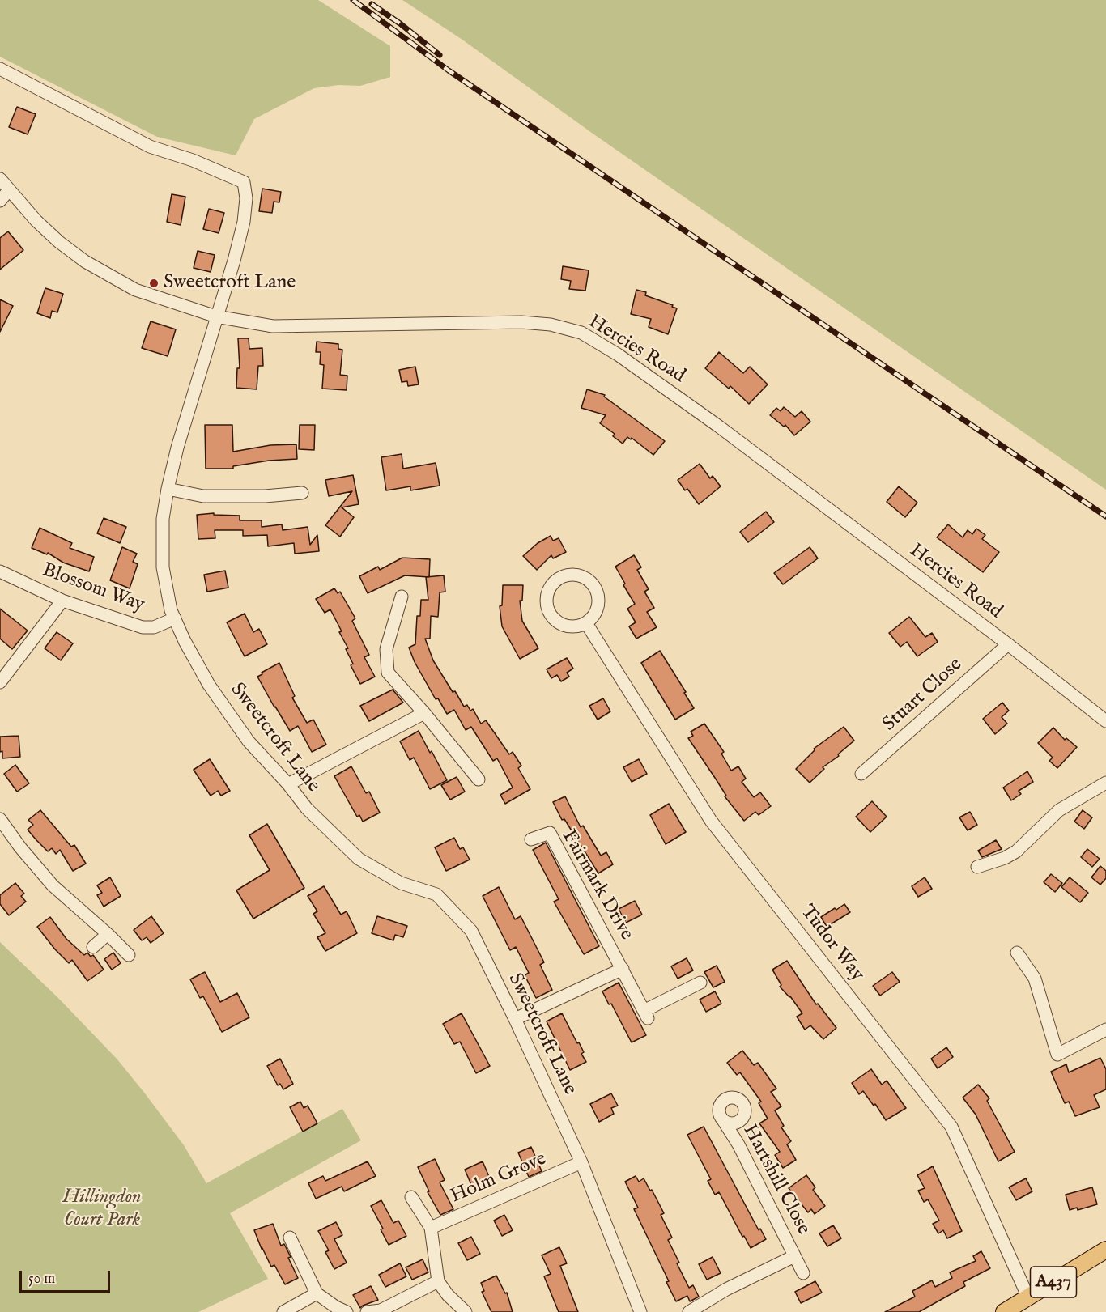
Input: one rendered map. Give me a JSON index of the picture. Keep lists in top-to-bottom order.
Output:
{
  "streets": {
    "main road": ["A437"],
    "street": [
      "Hercies Road",
      "Blossom Way",
      "Stuart Close",
      "Sweetcroft Lane",
      "Fairmark Drive",
      "Tudor Way",
      "Holm Grove",
      "Hartshill Close"
    ]
  },
  "crossings": [
    ["Hercies Road", "Stuart Close"],
    ["Hercies Road", "Sweetcroft Lane"],
    ["Blossom Way", "Sweetcroft Lane"],
    ["Sweetcroft Lane", "Fairmark Drive"],
    ["Sweetcroft Lane", "Holm Grove"],
    ["Tudor Way", "A437"]
  ],
  "parks": ["Hillingdon Court Park"],
  "places": ["Sweetcroft Lane"],
  "scale_bar": "50 m"
}
